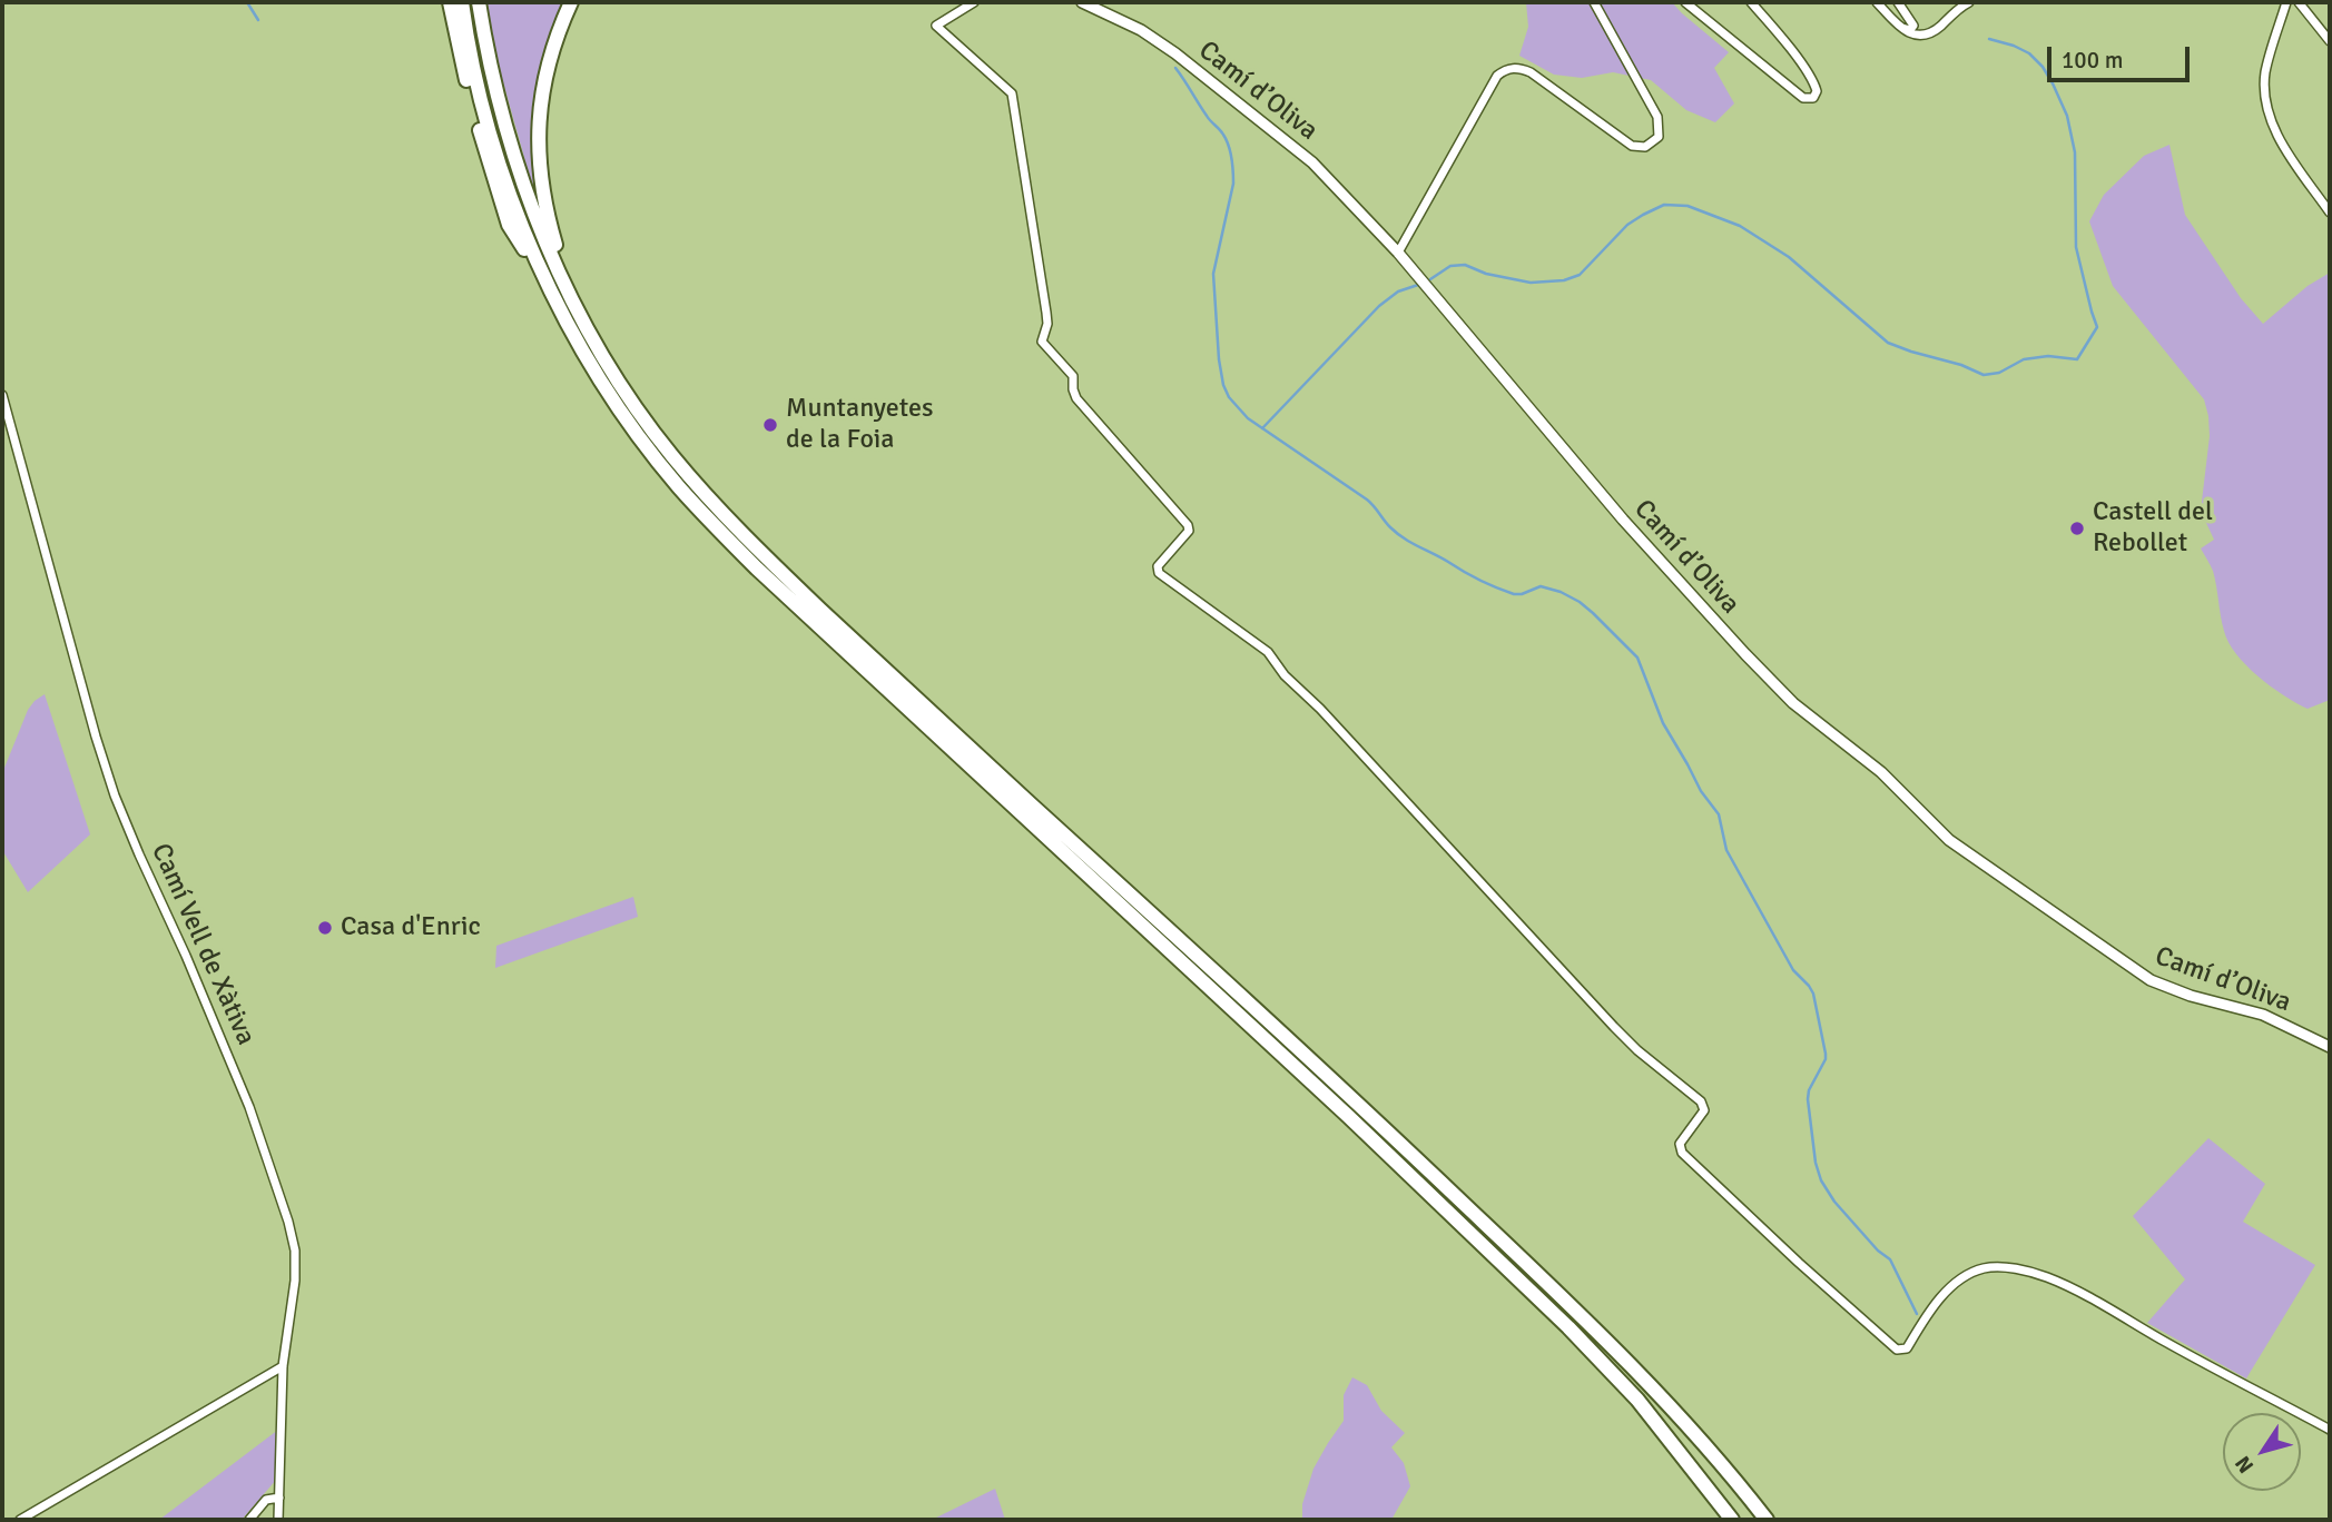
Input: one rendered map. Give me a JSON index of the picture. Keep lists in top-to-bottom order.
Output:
{
  "streets": {
    "street": ["Camí d’Oliva", "Camí Vell de Xàtiva"]
  },
  "places": ["Muntanyetes de la Foia", "Castell del Rebollet", "Casa d'Enric"],
  "scale_bar": "100 m",
  "north": "bottom left"
}
